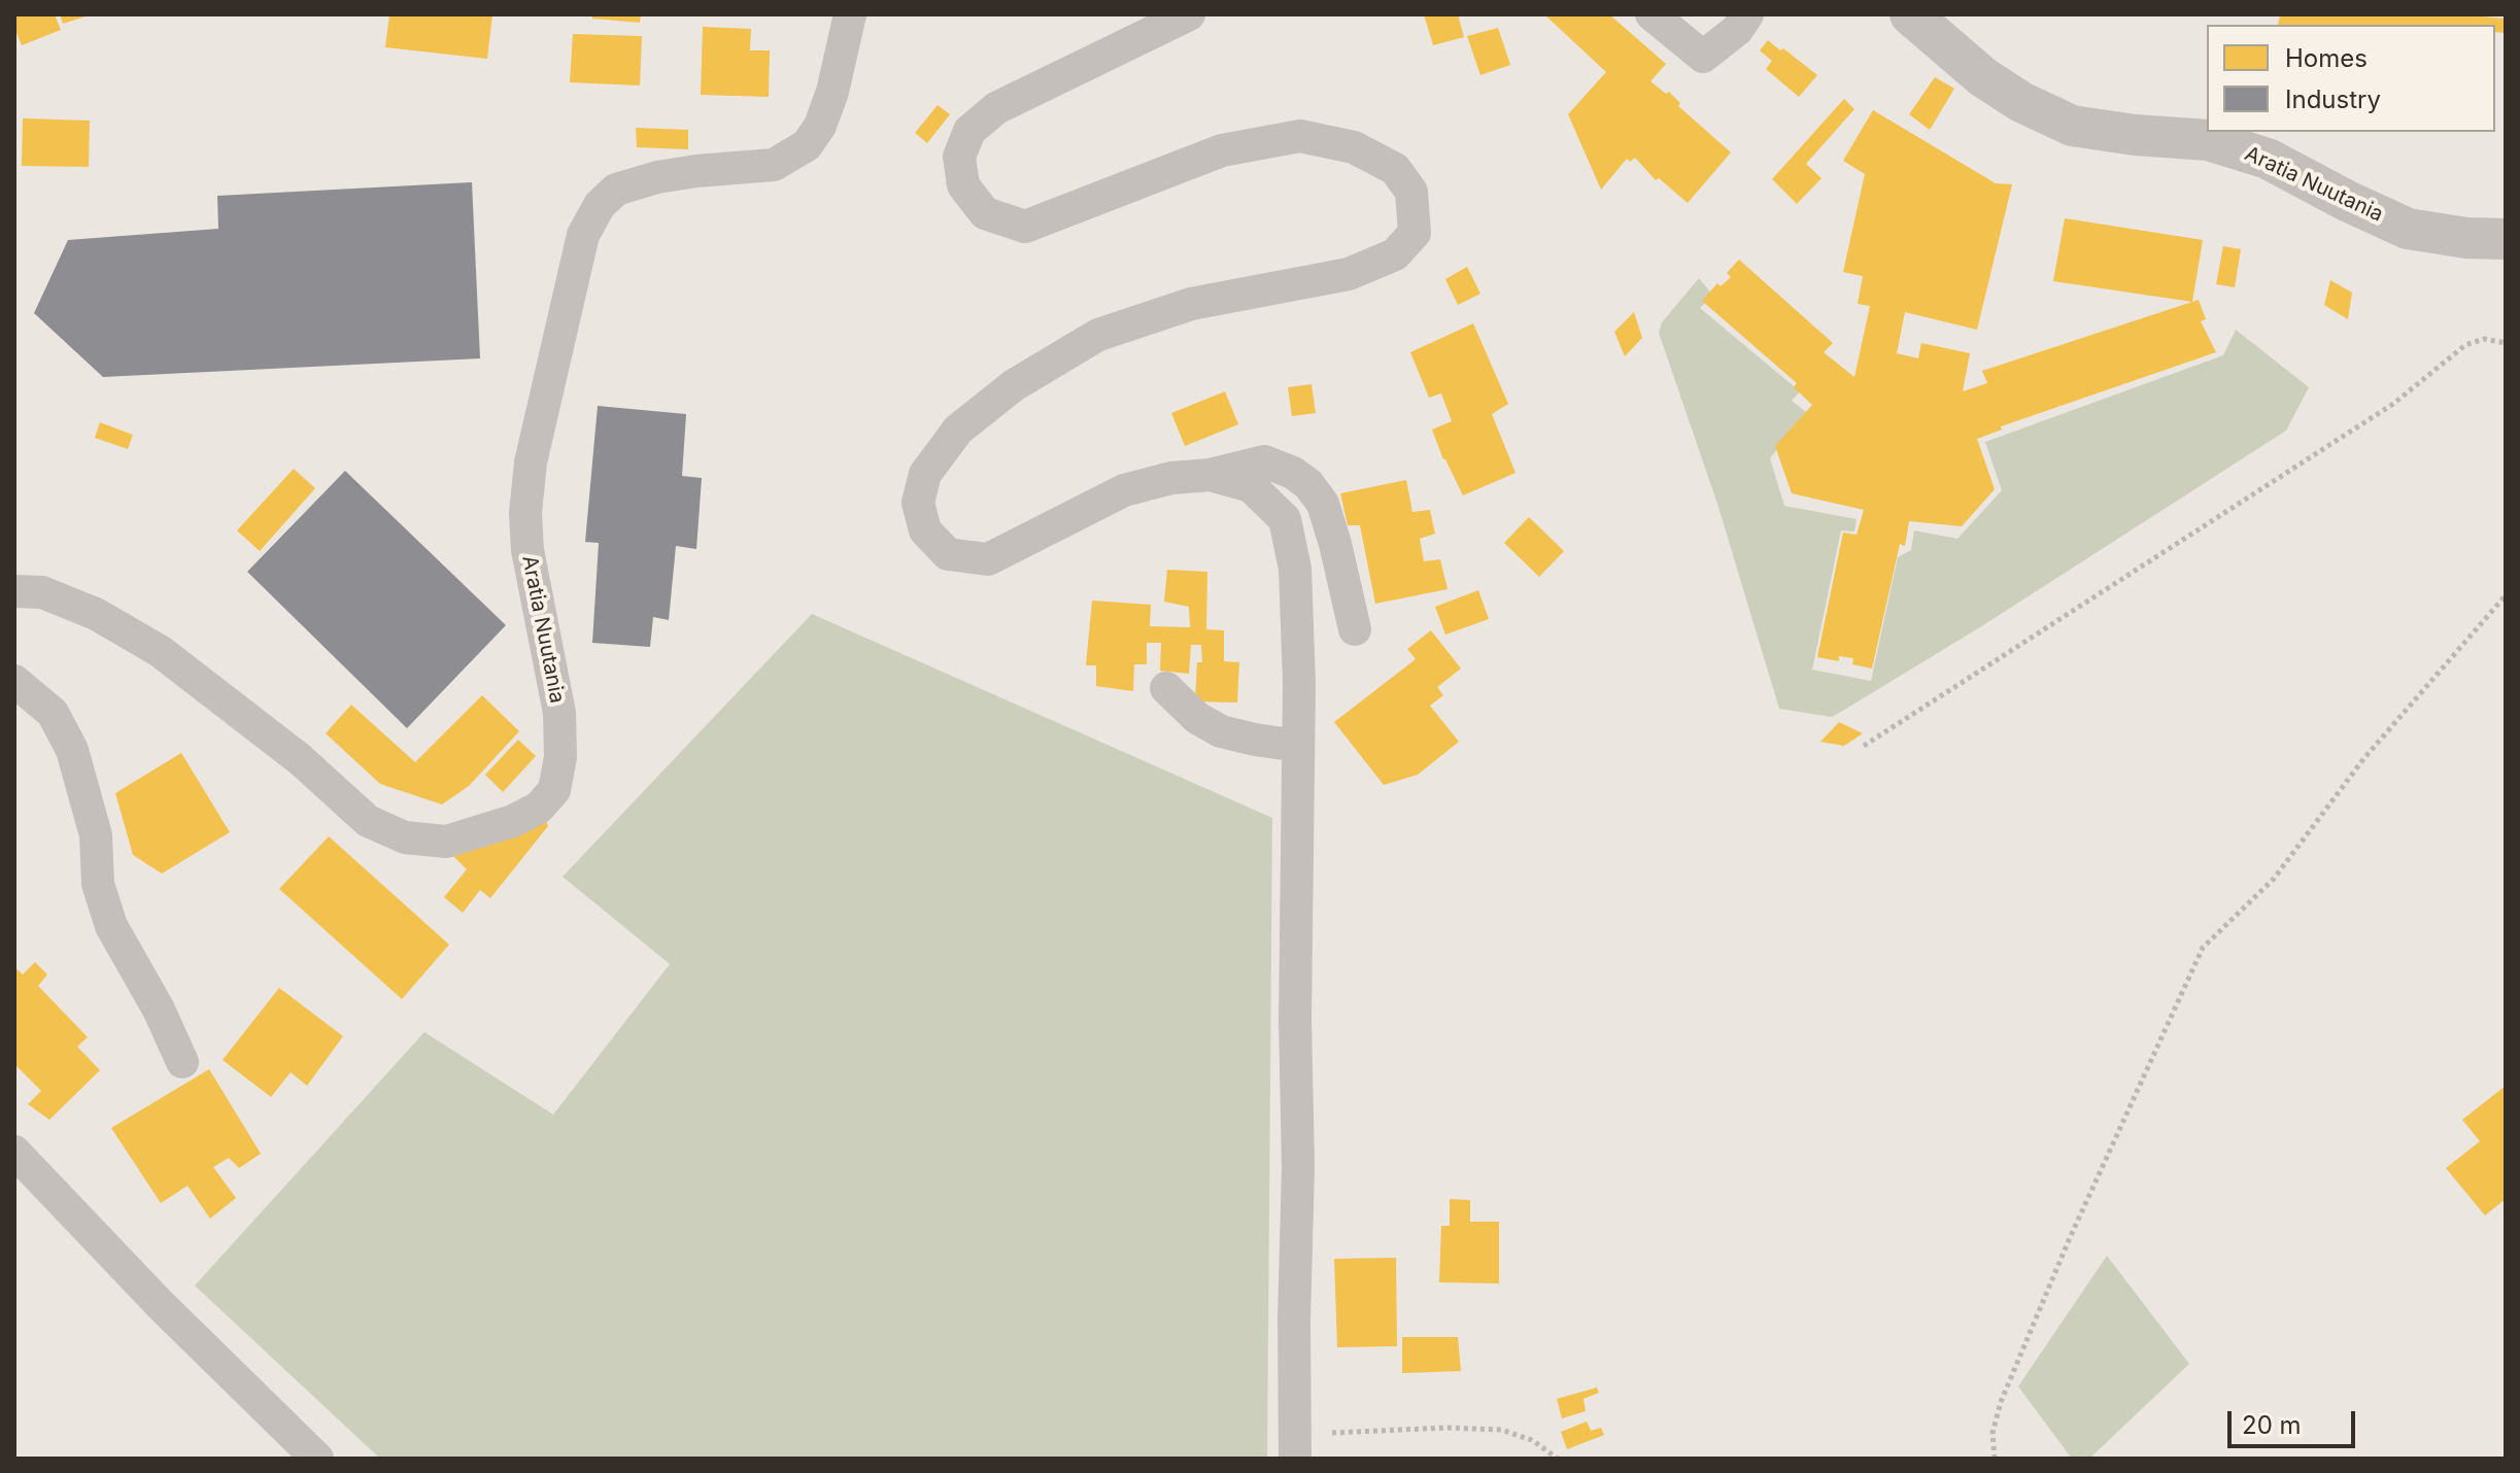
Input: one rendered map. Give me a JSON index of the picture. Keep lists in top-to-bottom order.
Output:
{
  "streets": {
    "street": ["Aratia Nuutania"]
  },
  "legend": ["Homes", "Industry"],
  "scale_bar": "20 m"
}
